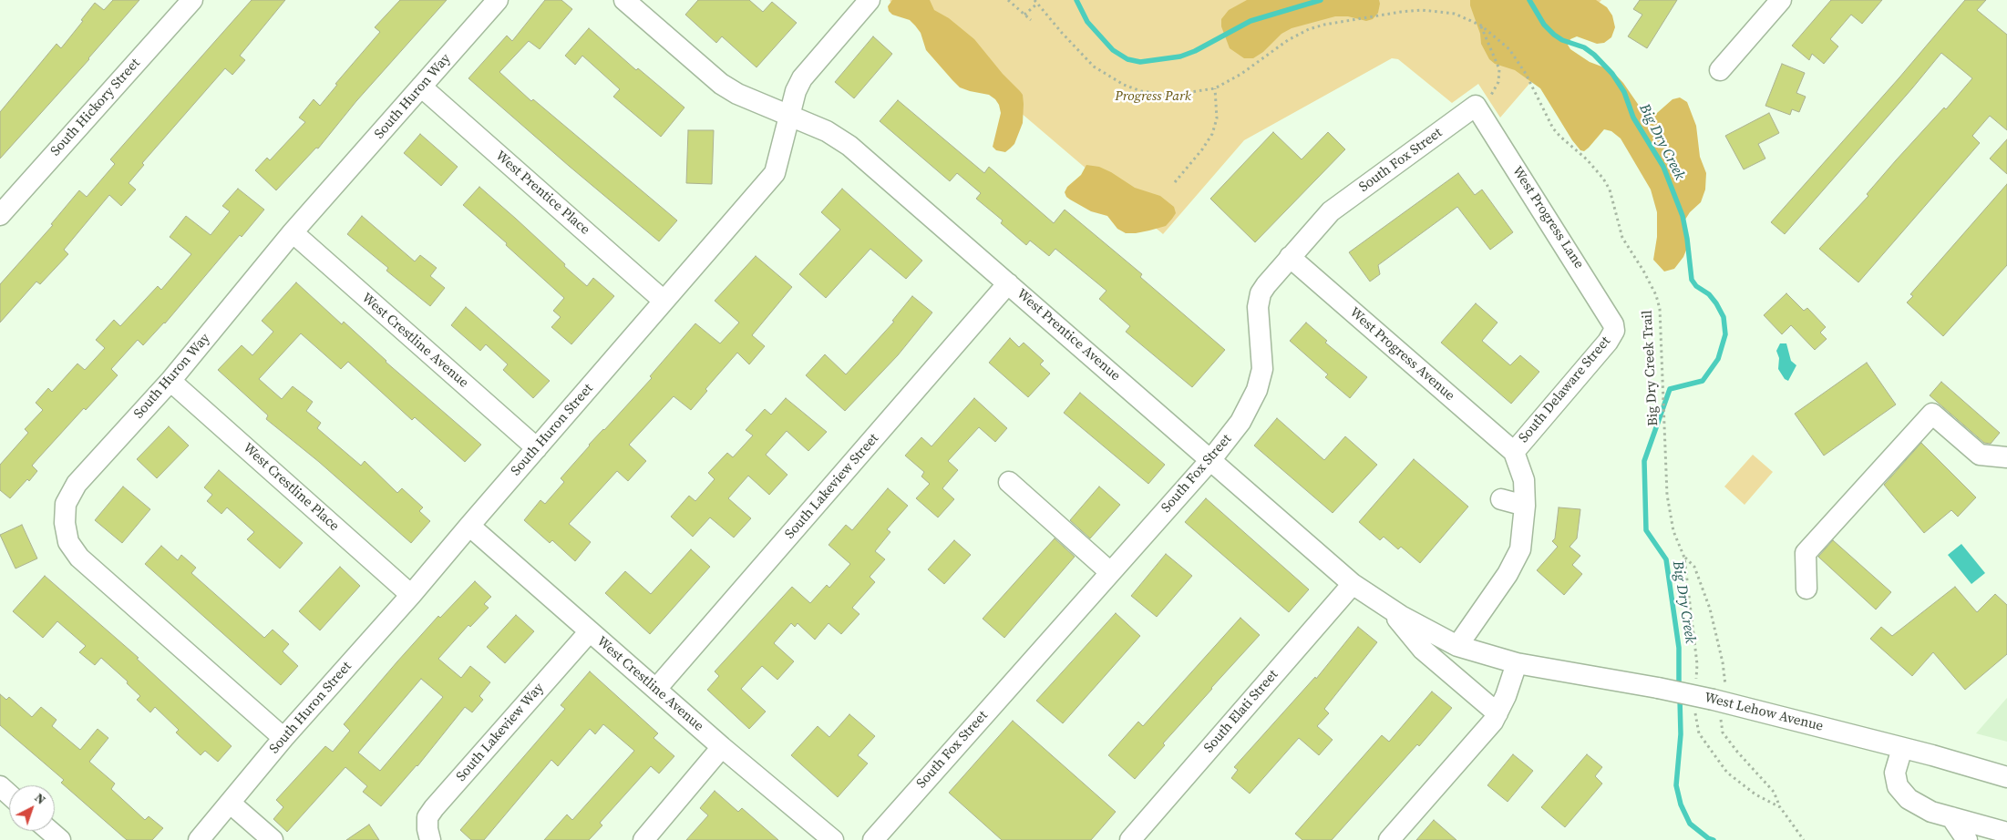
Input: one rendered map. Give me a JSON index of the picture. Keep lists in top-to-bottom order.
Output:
{
  "streets": {
    "street": [
      "South Huron Way",
      "South Hickory Street",
      "South Fox Street",
      "West Prentice Place",
      "West Progress Lane",
      "West Prentice Avenue",
      "West Crestline Avenue",
      "West Progress Avenue",
      "South Delaware Street",
      "South Huron Street",
      "South Lakeview Street",
      "West Crestline Place",
      "South Elati Street",
      "West Lehow Avenue",
      "South Lakeview Way"
    ],
    "path": ["Big Dry Creek Trail"]
  },
  "crossings": [
    ["South Huron Way", "West Prentice Place"],
    ["South Huron Way", "West Crestline Avenue"],
    ["South Huron Way", "South Huron Street"],
    ["South Huron Way", "West Crestline Place"],
    ["South Fox Street", "West Progress Lane"],
    ["South Fox Street", "West Prentice Avenue"],
    ["South Fox Street", "West Progress Avenue"],
    ["West Prentice Place", "South Huron Street"],
    ["West Progress Lane", "South Delaware Street"],
    ["West Prentice Avenue", "South Delaware Street"],
    ["West Prentice Avenue", "South Huron Street"],
    ["West Prentice Avenue", "South Lakeview Street"],
    ["West Prentice Avenue", "South Elati Street"],
    ["West Prentice Avenue", "West Lehow Avenue"],
    ["West Crestline Avenue", "South Huron Street"],
    ["West Crestline Avenue", "South Lakeview Street"],
    ["West Crestline Avenue", "South Lakeview Way"],
    ["West Progress Avenue", "South Delaware Street"],
    ["South Huron Street", "West Crestline Place"]
  ],
  "water": ["Big Dry Creek"],
  "parks": ["Progress Park"],
  "north": "top right"
}
